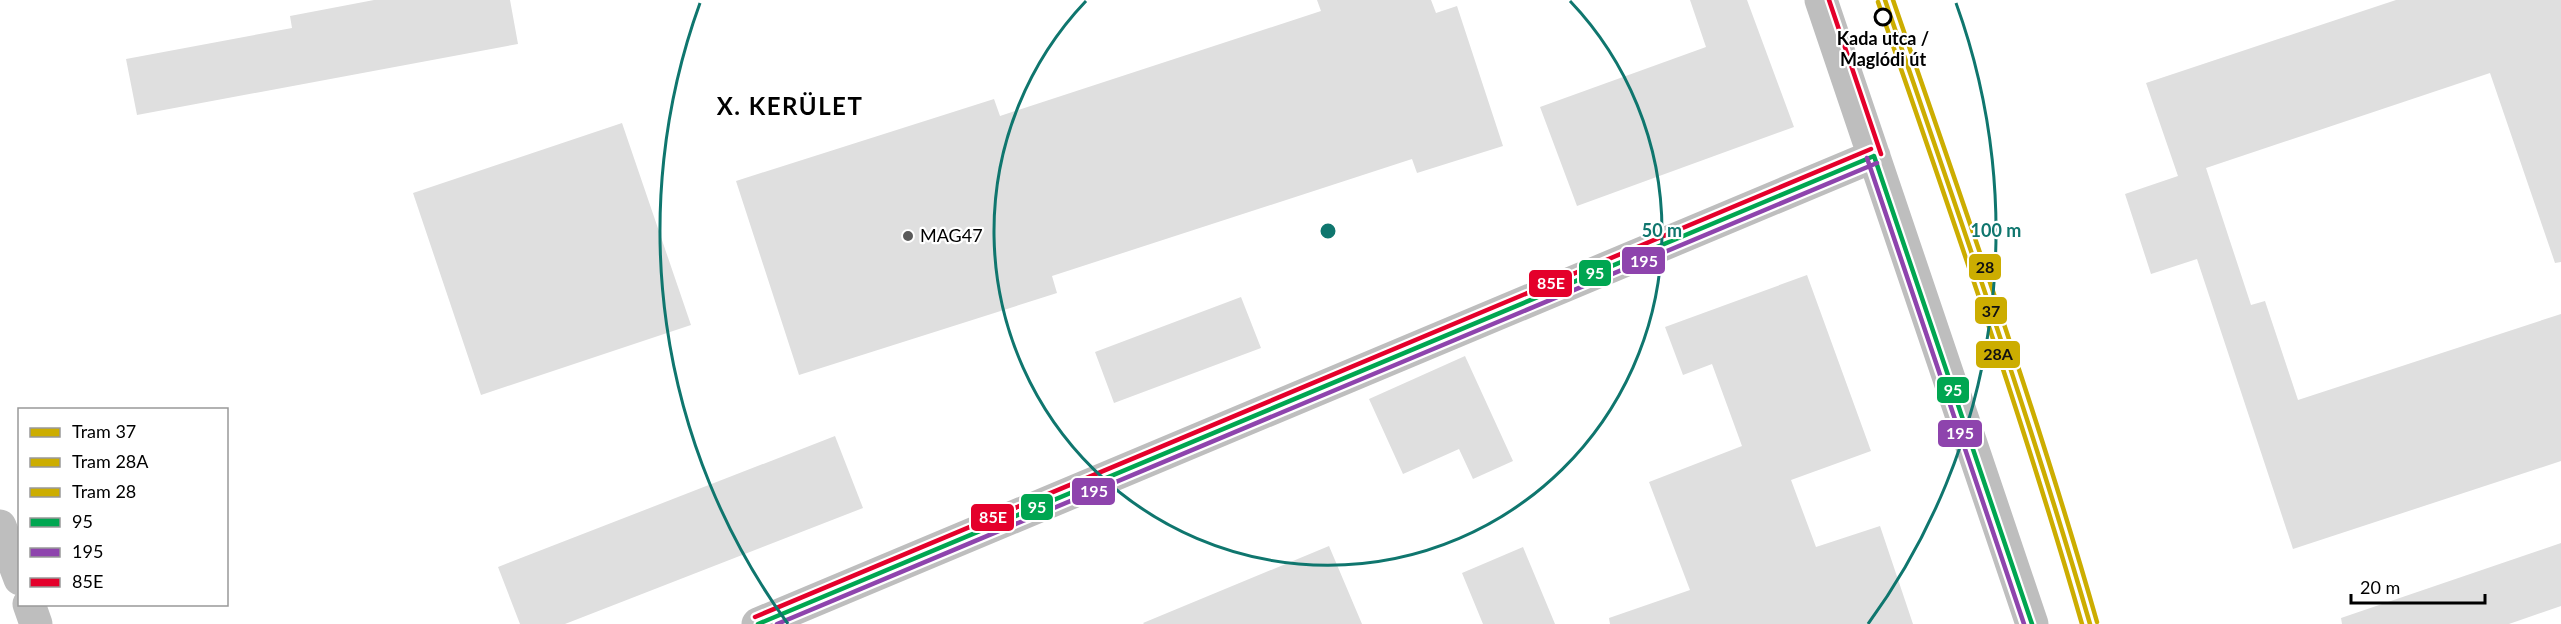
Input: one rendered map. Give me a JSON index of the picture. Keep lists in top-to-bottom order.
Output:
{
  "districts": ["X. KERÜLET"],
  "places": ["Kada utca / Maglódi út", "MAG47"],
  "lines": [
    "tram line 37",
    "tram line 28",
    "transit line 85E",
    "tram line 28A",
    "transit line 95",
    "transit line 195"
  ],
  "legend": [
    "Tram 37",
    "Tram 28A",
    "Tram 28",
    "95",
    "195",
    "85E"
  ],
  "scale_bar": "20 m",
  "rings": ["50 m", "100 m"]
}
